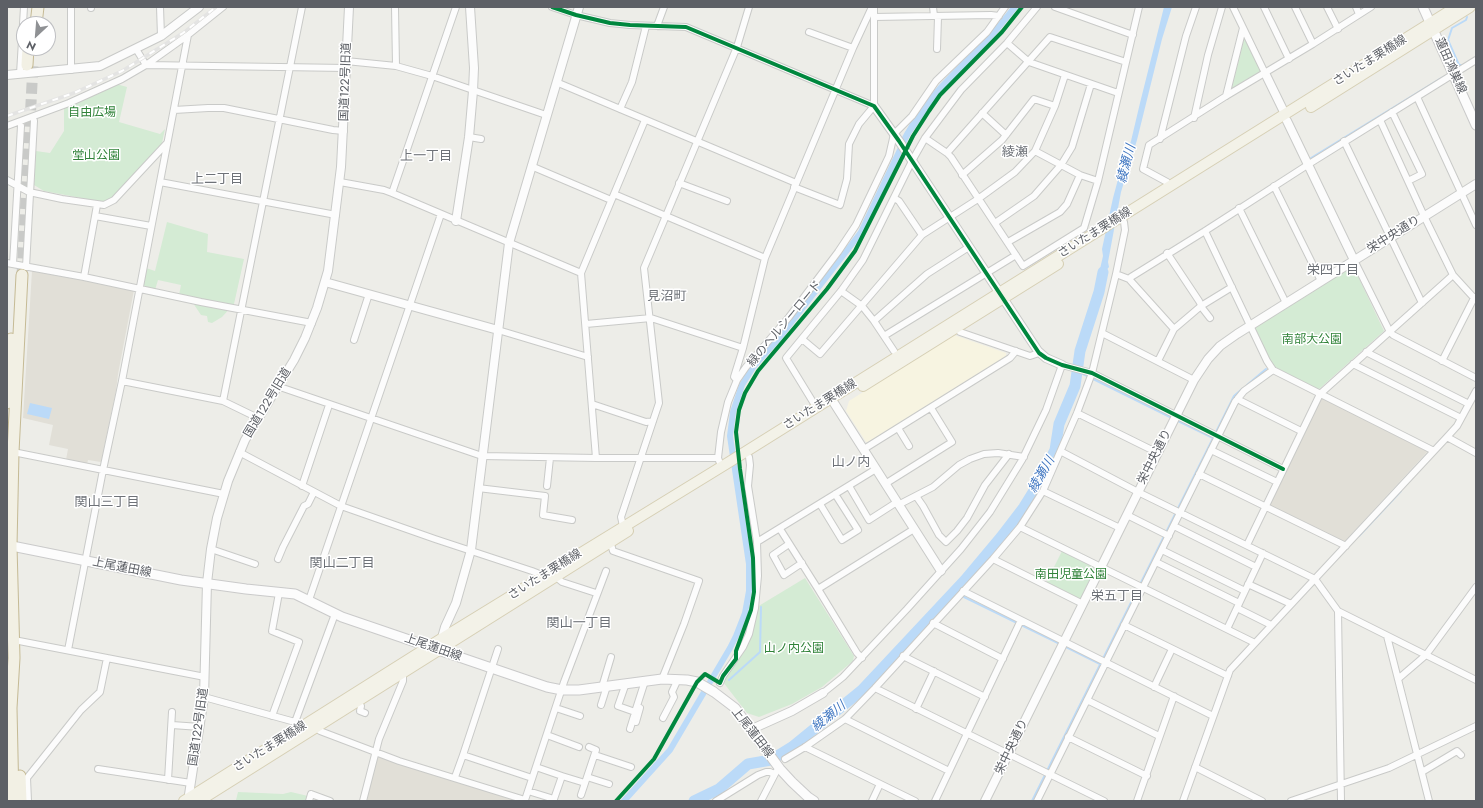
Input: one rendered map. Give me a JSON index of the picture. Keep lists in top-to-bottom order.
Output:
{
  "streets": {
    "main road": ["さいたま栗橋線", "蓮田鴻巣線", "上尾蓮田線"],
    "street": ["国道122号旧道", "栄中央通り"],
    "cycle path": ["緑のヘルシーロード"]
  },
  "crossings": [
    ["さいたま栗橋線", "蓮田鴻巣線"],
    ["さいたま栗橋線", "国道122号旧道"],
    ["さいたま栗橋線", "上尾蓮田線"],
    ["国道122号旧道", "上尾蓮田線"]
  ],
  "districts": [
    "綾瀬",
    "上一丁目",
    "上二丁目",
    "栄四丁目",
    "見沼町",
    "山ノ内",
    "関山三丁目",
    "関山二丁目",
    "栄五丁目",
    "関山一丁目"
  ],
  "water": ["綾瀬川"],
  "parks": [
    "自由広場",
    "堂山公園",
    "南部大公園",
    "南田児童公園",
    "山ノ内公園"
  ],
  "north": "bottom left"
}
